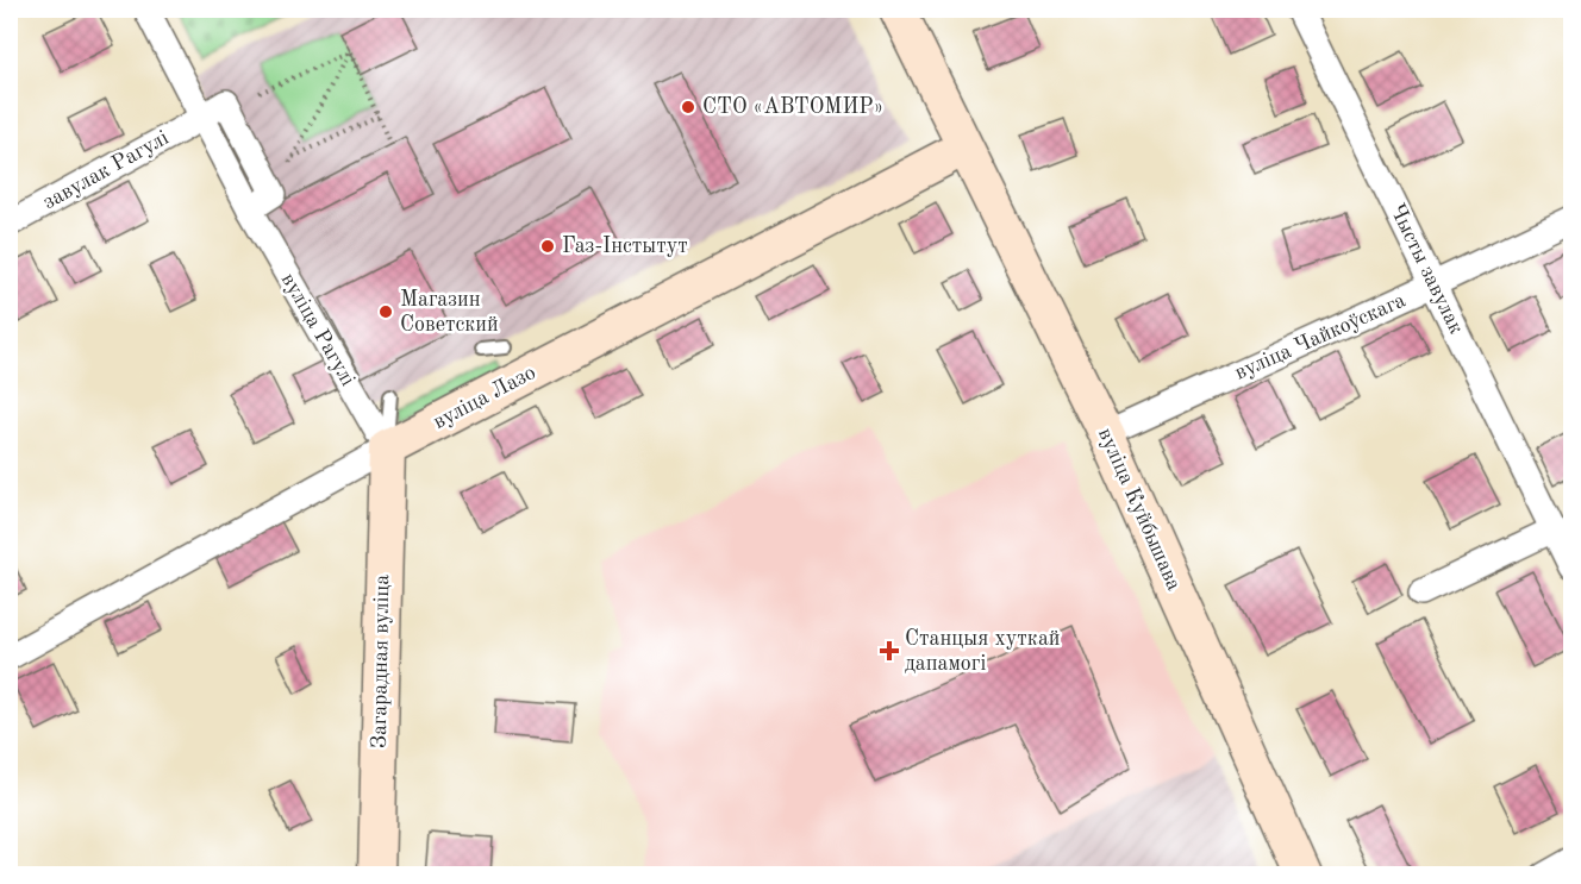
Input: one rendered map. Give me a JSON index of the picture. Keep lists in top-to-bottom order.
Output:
{
  "streets": {
    "street": [
      "завулак Рагулі",
      "Чысты завулак",
      "вуліца Рагулі",
      "вуліца Чайкоўскага",
      "вуліца Лазо",
      "вуліца Куйбышава",
      "Загарадная вуліца"
    ]
  },
  "crossings": [
    ["завулак Рагулі", "вуліца Рагулі"],
    ["Чысты завулак", "вуліца Чайкоўскага"],
    ["вуліца Рагулі", "вуліца Лазо"],
    ["вуліца Рагулі", "Загарадная вуліца"],
    ["вуліца Чайкоўскага", "вуліца Куйбышава"],
    ["вуліца Лазо", "вуліца Куйбышава"],
    ["вуліца Лазо", "Загарадная вуліца"]
  ],
  "places": {
    "other": ["СТО «АВТОМИР»", "Газ-Інстытут", "Магазин Советский"],
    "health": ["Станцыя хуткай дапамогі"]
  }
}
